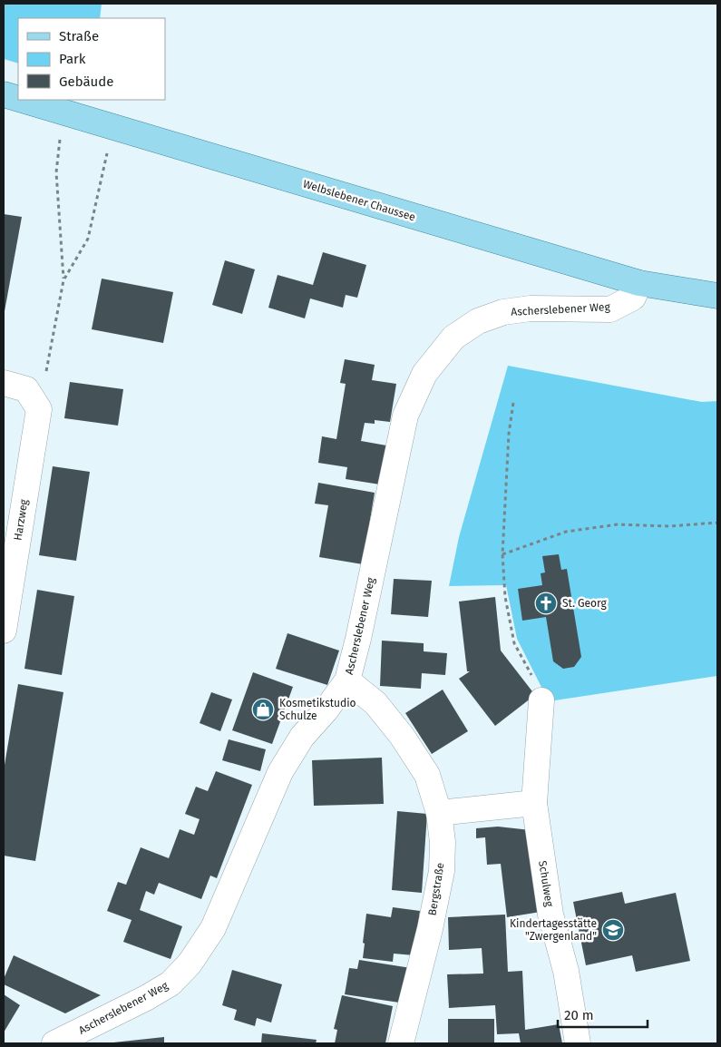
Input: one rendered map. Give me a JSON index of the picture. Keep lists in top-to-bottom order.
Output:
{
  "streets": {
    "main road": ["Welbslebener Chaussee"],
    "street": [
      "Ascherslebener Weg",
      "Harzweg",
      "Schulweg",
      "Bergstraße"
    ]
  },
  "crossings": [
    ["Welbslebener Chaussee", "Ascherslebener Weg"],
    ["Ascherslebener Weg", "Bergstraße"]
  ],
  "places": {
    "church": ["St. Georg"],
    "shop": ["Kosmetikstudio Schulze"],
    "school or university": ["Kindertagesstätte \"Zwergenland\""]
  },
  "legend": ["Straße", "Park", "Gebäude"],
  "scale_bar": "20 m"
}
